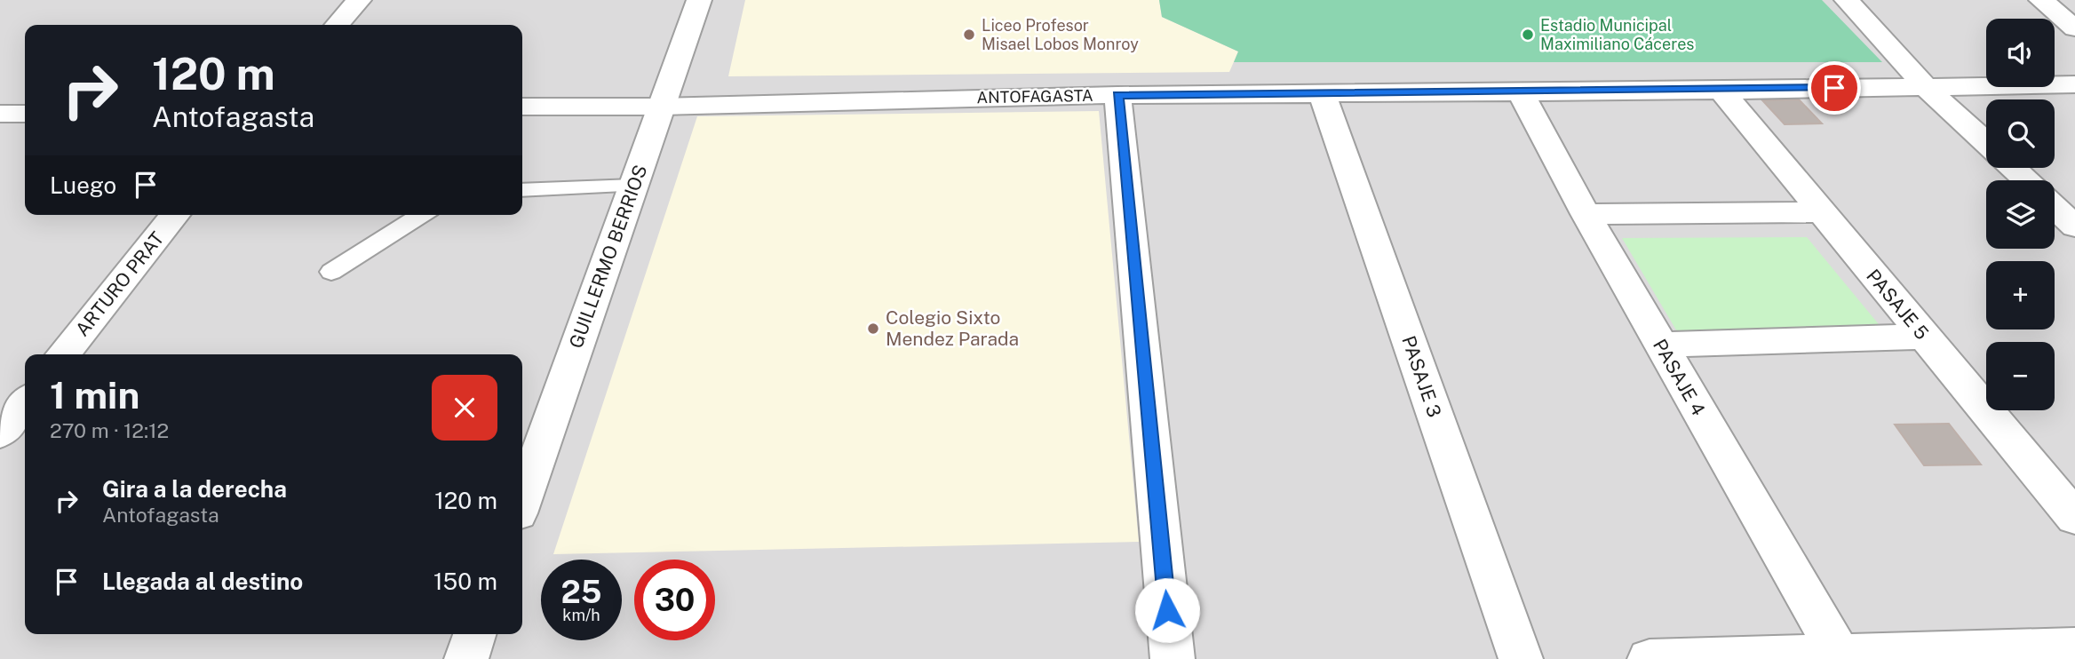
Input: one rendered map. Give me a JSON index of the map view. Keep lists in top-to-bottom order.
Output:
{
  "streets": {
    "street": [
      "ANTOFAGASTA",
      "GUILLERMO BERRIOS",
      "ARTURO PRAT",
      "PASAJE 5",
      "PASAJE 3",
      "PASAJE 4"
    ]
  },
  "crossings": [
    ["ANTOFAGASTA", "GUILLERMO BERRIOS"],
    ["ANTOFAGASTA", "PASAJE 5"],
    ["ANTOFAGASTA", "PASAJE 3"],
    ["ANTOFAGASTA", "PASAJE 4"]
  ],
  "places": ["Liceo Profesor Misael Lobos Monroy", "Estadio Municipal Maximiliano Cáceres", "Colegio Sixto Mendez Parada"],
  "page": {
    "map_buttons": ["+", "−"],
    "turn": ["120 m", "Antofagasta"],
    "then": "Luego",
    "heading": ["1 min", "270 m · 12:12"],
    "list": [
      {
        "name": "Gira a la derecha",
        "note": "Antofagasta",
        "value": "120 m"
      },
      {
        "name": "Llegada al destino",
        "value": "150 m"
      }
    ],
    "speed": "25 km/h",
    "limit": "30"
  }
}
